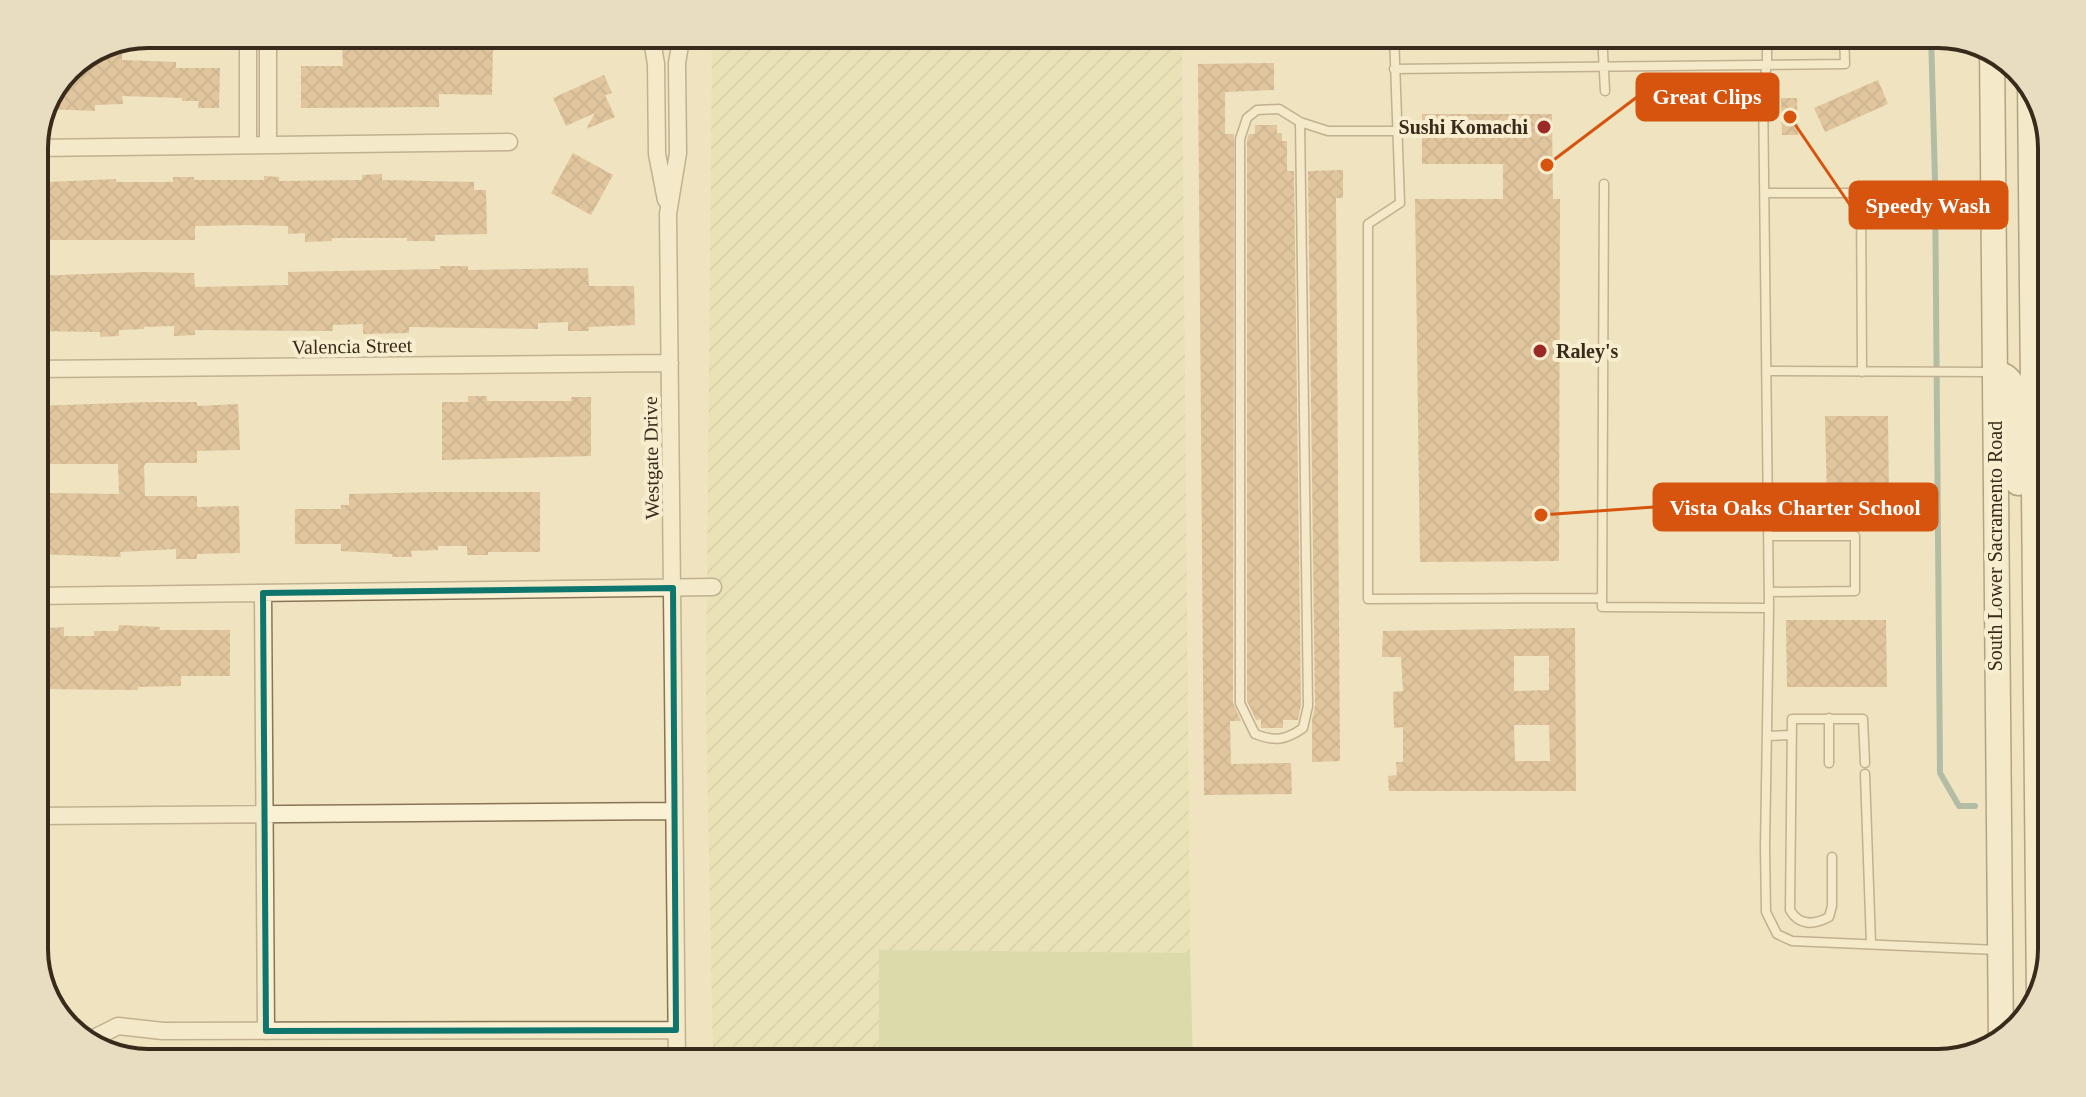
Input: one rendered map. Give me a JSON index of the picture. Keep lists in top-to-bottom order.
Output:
{
  "streets": {
    "main road": ["South Lower Sacramento Road"],
    "street": ["Valencia Street", "Westgate Drive"]
  },
  "crossings": [
    ["Valencia Street", "Westgate Drive"]
  ],
  "places": [
    "Speedy Wash",
    "Sushi Komachi",
    "Great Clips",
    "Raley's",
    "Vista Oaks Charter School"
  ]
}
